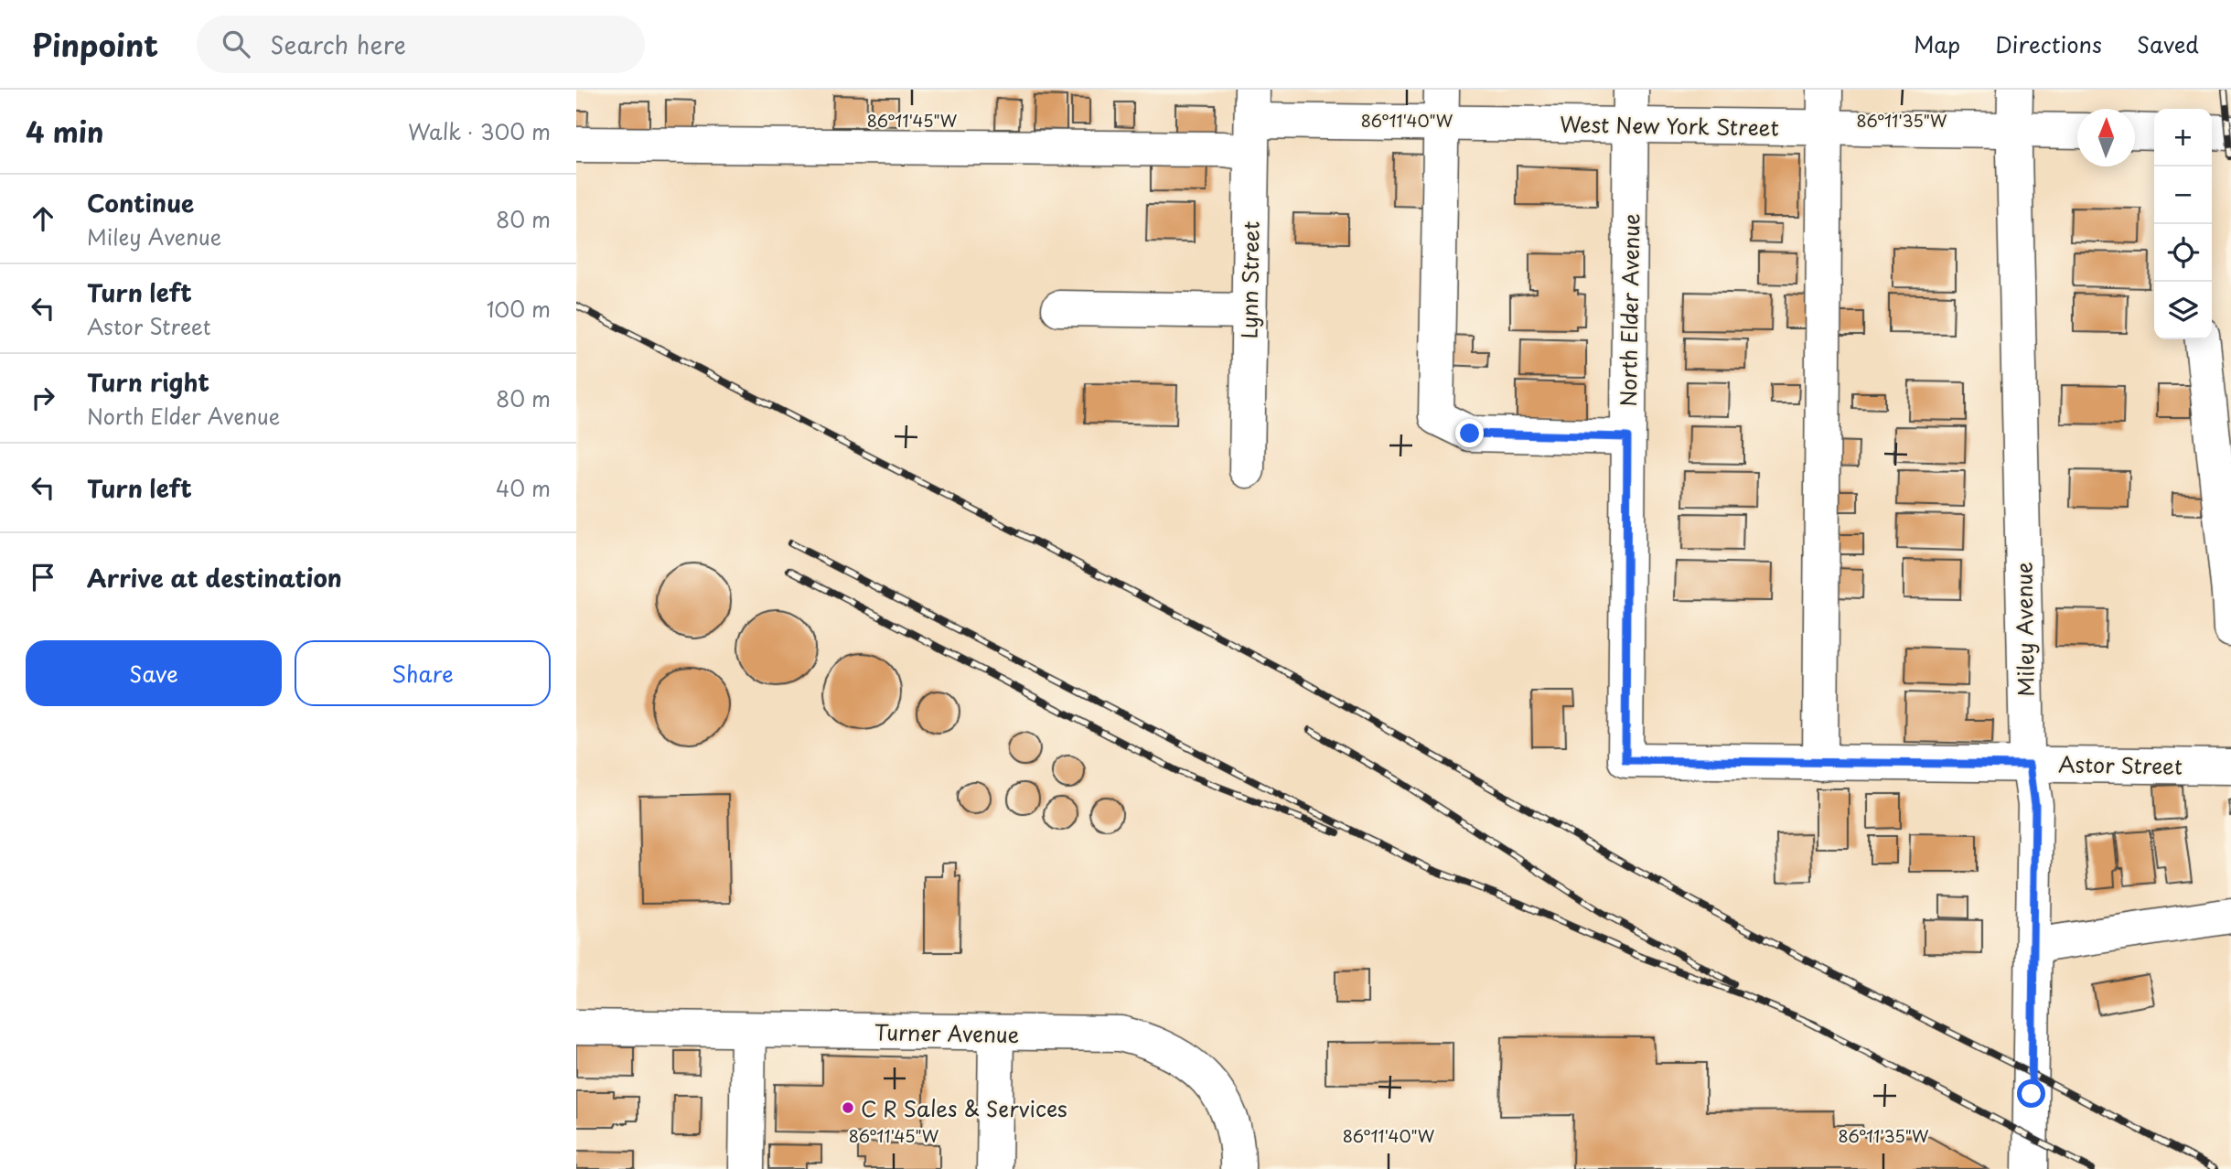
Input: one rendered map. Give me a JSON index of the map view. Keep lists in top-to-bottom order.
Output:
{
  "streets": {
    "street": [
      "West New York Street",
      "Lynn Street",
      "North Elder Avenue",
      "Miley Avenue",
      "Astor Street",
      "Turner Avenue"
    ]
  },
  "crossings": [
    ["West New York Street", "Lynn Street"],
    ["West New York Street", "North Elder Avenue"],
    ["West New York Street", "Miley Avenue"],
    ["North Elder Avenue", "Astor Street"],
    ["Miley Avenue", "Astor Street"]
  ],
  "places": ["C R Sales & Services"],
  "north": "top",
  "page": {
    "header": "Pinpoint",
    "search": "Search here",
    "nav": ["Map", "Directions", "Saved"],
    "heading": ["4 min", "Walk · 300 m"],
    "map_buttons": ["+", "−"],
    "list": [
      ["Continue", "Miley Avenue", "80 m"],
      ["Turn left", "Astor Street", "100 m"],
      ["Turn right", "North Elder Avenue", "80 m"],
      ["Turn left", "40 m"],
      "Arrive at destination"
    ],
    "buttons": ["Save", "Share"]
  },
  "coordinates": ["86°11'45\"W", "86°11'40\"W", "86°11'35\"W"]
}
